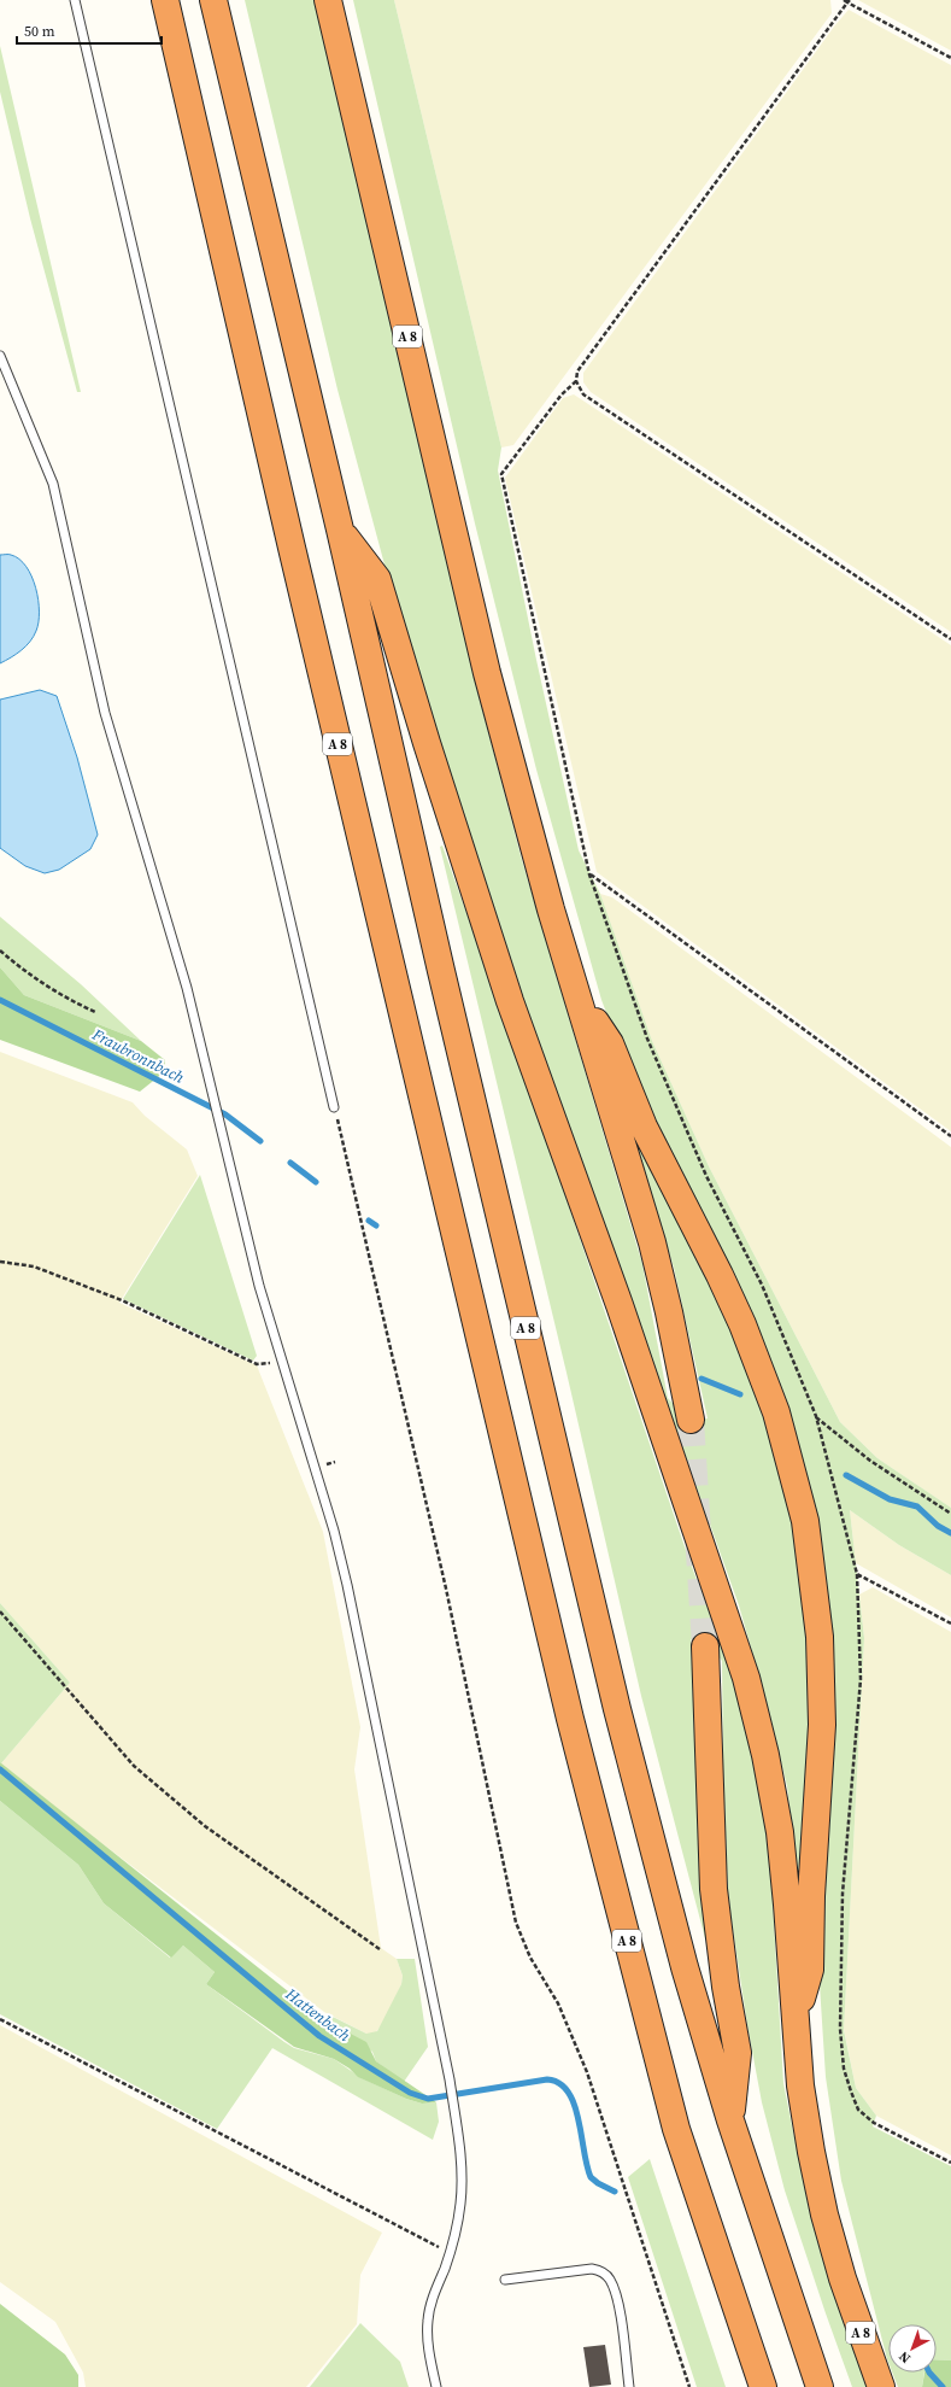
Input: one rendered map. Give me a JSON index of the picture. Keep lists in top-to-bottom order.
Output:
{
  "streets": {
    "highway": ["A 8"]
  },
  "water": ["Fraubronnbach", "Hattenbach"],
  "scale_bar": "50 m",
  "north": "bottom left"
}
